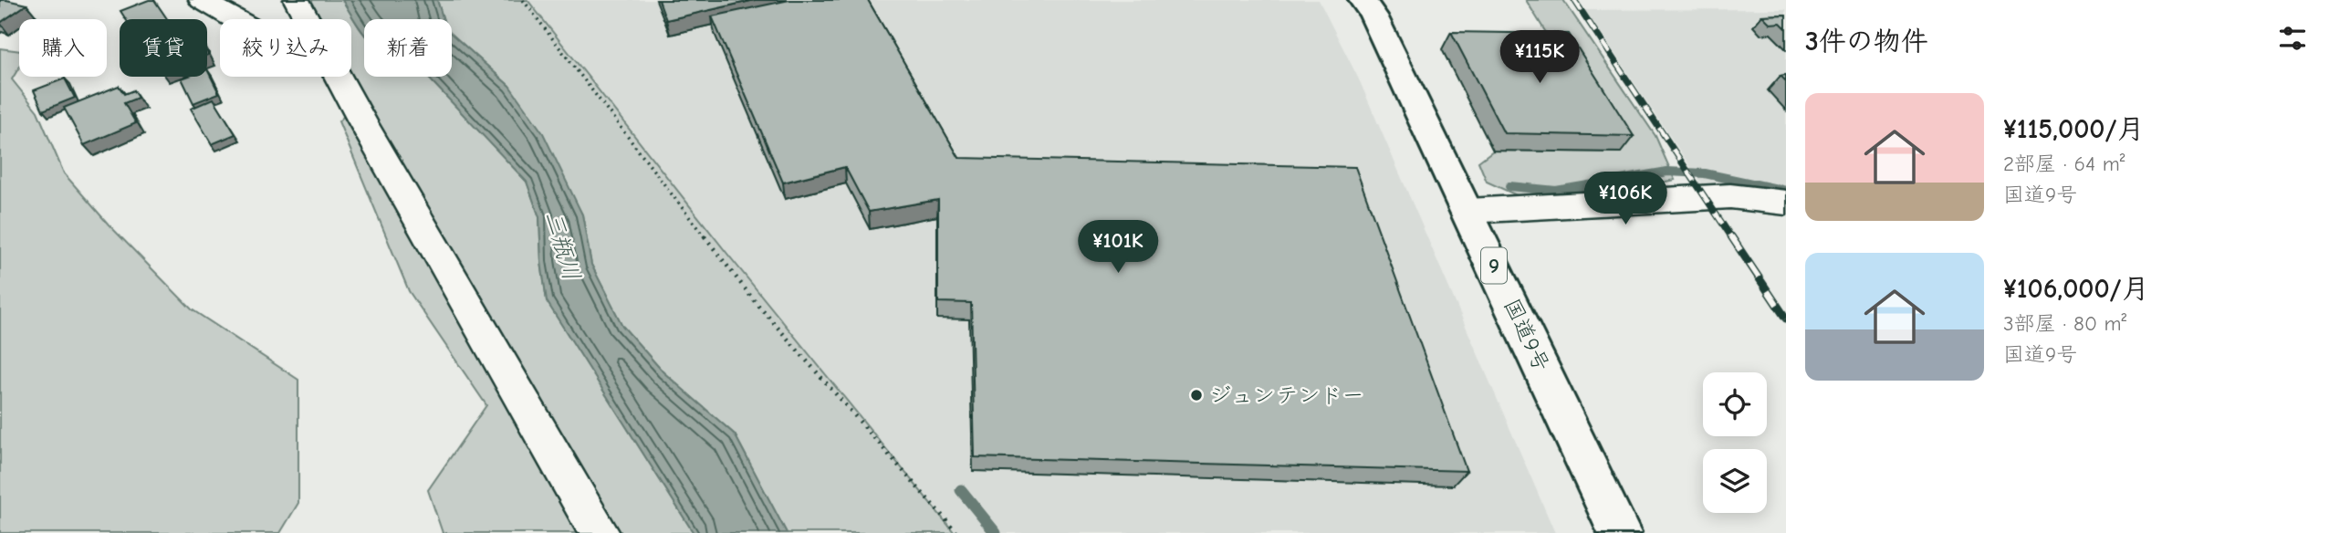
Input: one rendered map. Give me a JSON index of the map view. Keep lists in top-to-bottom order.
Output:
{
  "streets": {
    "highway": ["9", "国道9号"]
  },
  "water": ["三瓶川"],
  "places": ["ジュンテンドー"],
  "page": {
    "heading": "3件の物件",
    "chip": [
      "購入",
      "賃貸",
      "絞り込み",
      "新着"
    ],
    "price": ["¥115K", "¥106K", "¥101K"],
    "list": [
      {
        "name": "¥115,000/月",
        "note": "2部屋 · 64 m² · 国道9号"
      },
      {
        "name": "¥106,000/月",
        "note": "3部屋 · 80 m² · 国道9号"
      }
    ]
  }
}
